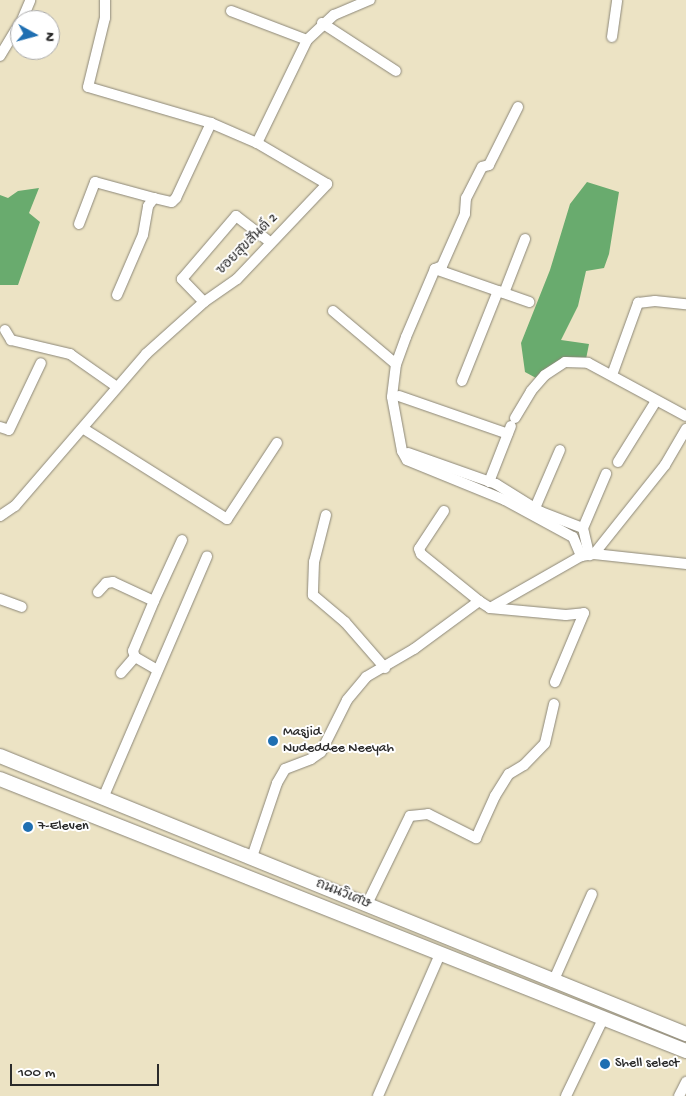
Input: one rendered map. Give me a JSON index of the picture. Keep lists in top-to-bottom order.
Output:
{
  "streets": {
    "main road": ["ถนนวิเศษ"],
    "street": ["ซอยสุขสันต์ 2"]
  },
  "places": ["Masjid Nudeddee Neeyah", "7-Eleven", "Shell select"],
  "scale_bar": "100 m",
  "north": "right"
}
